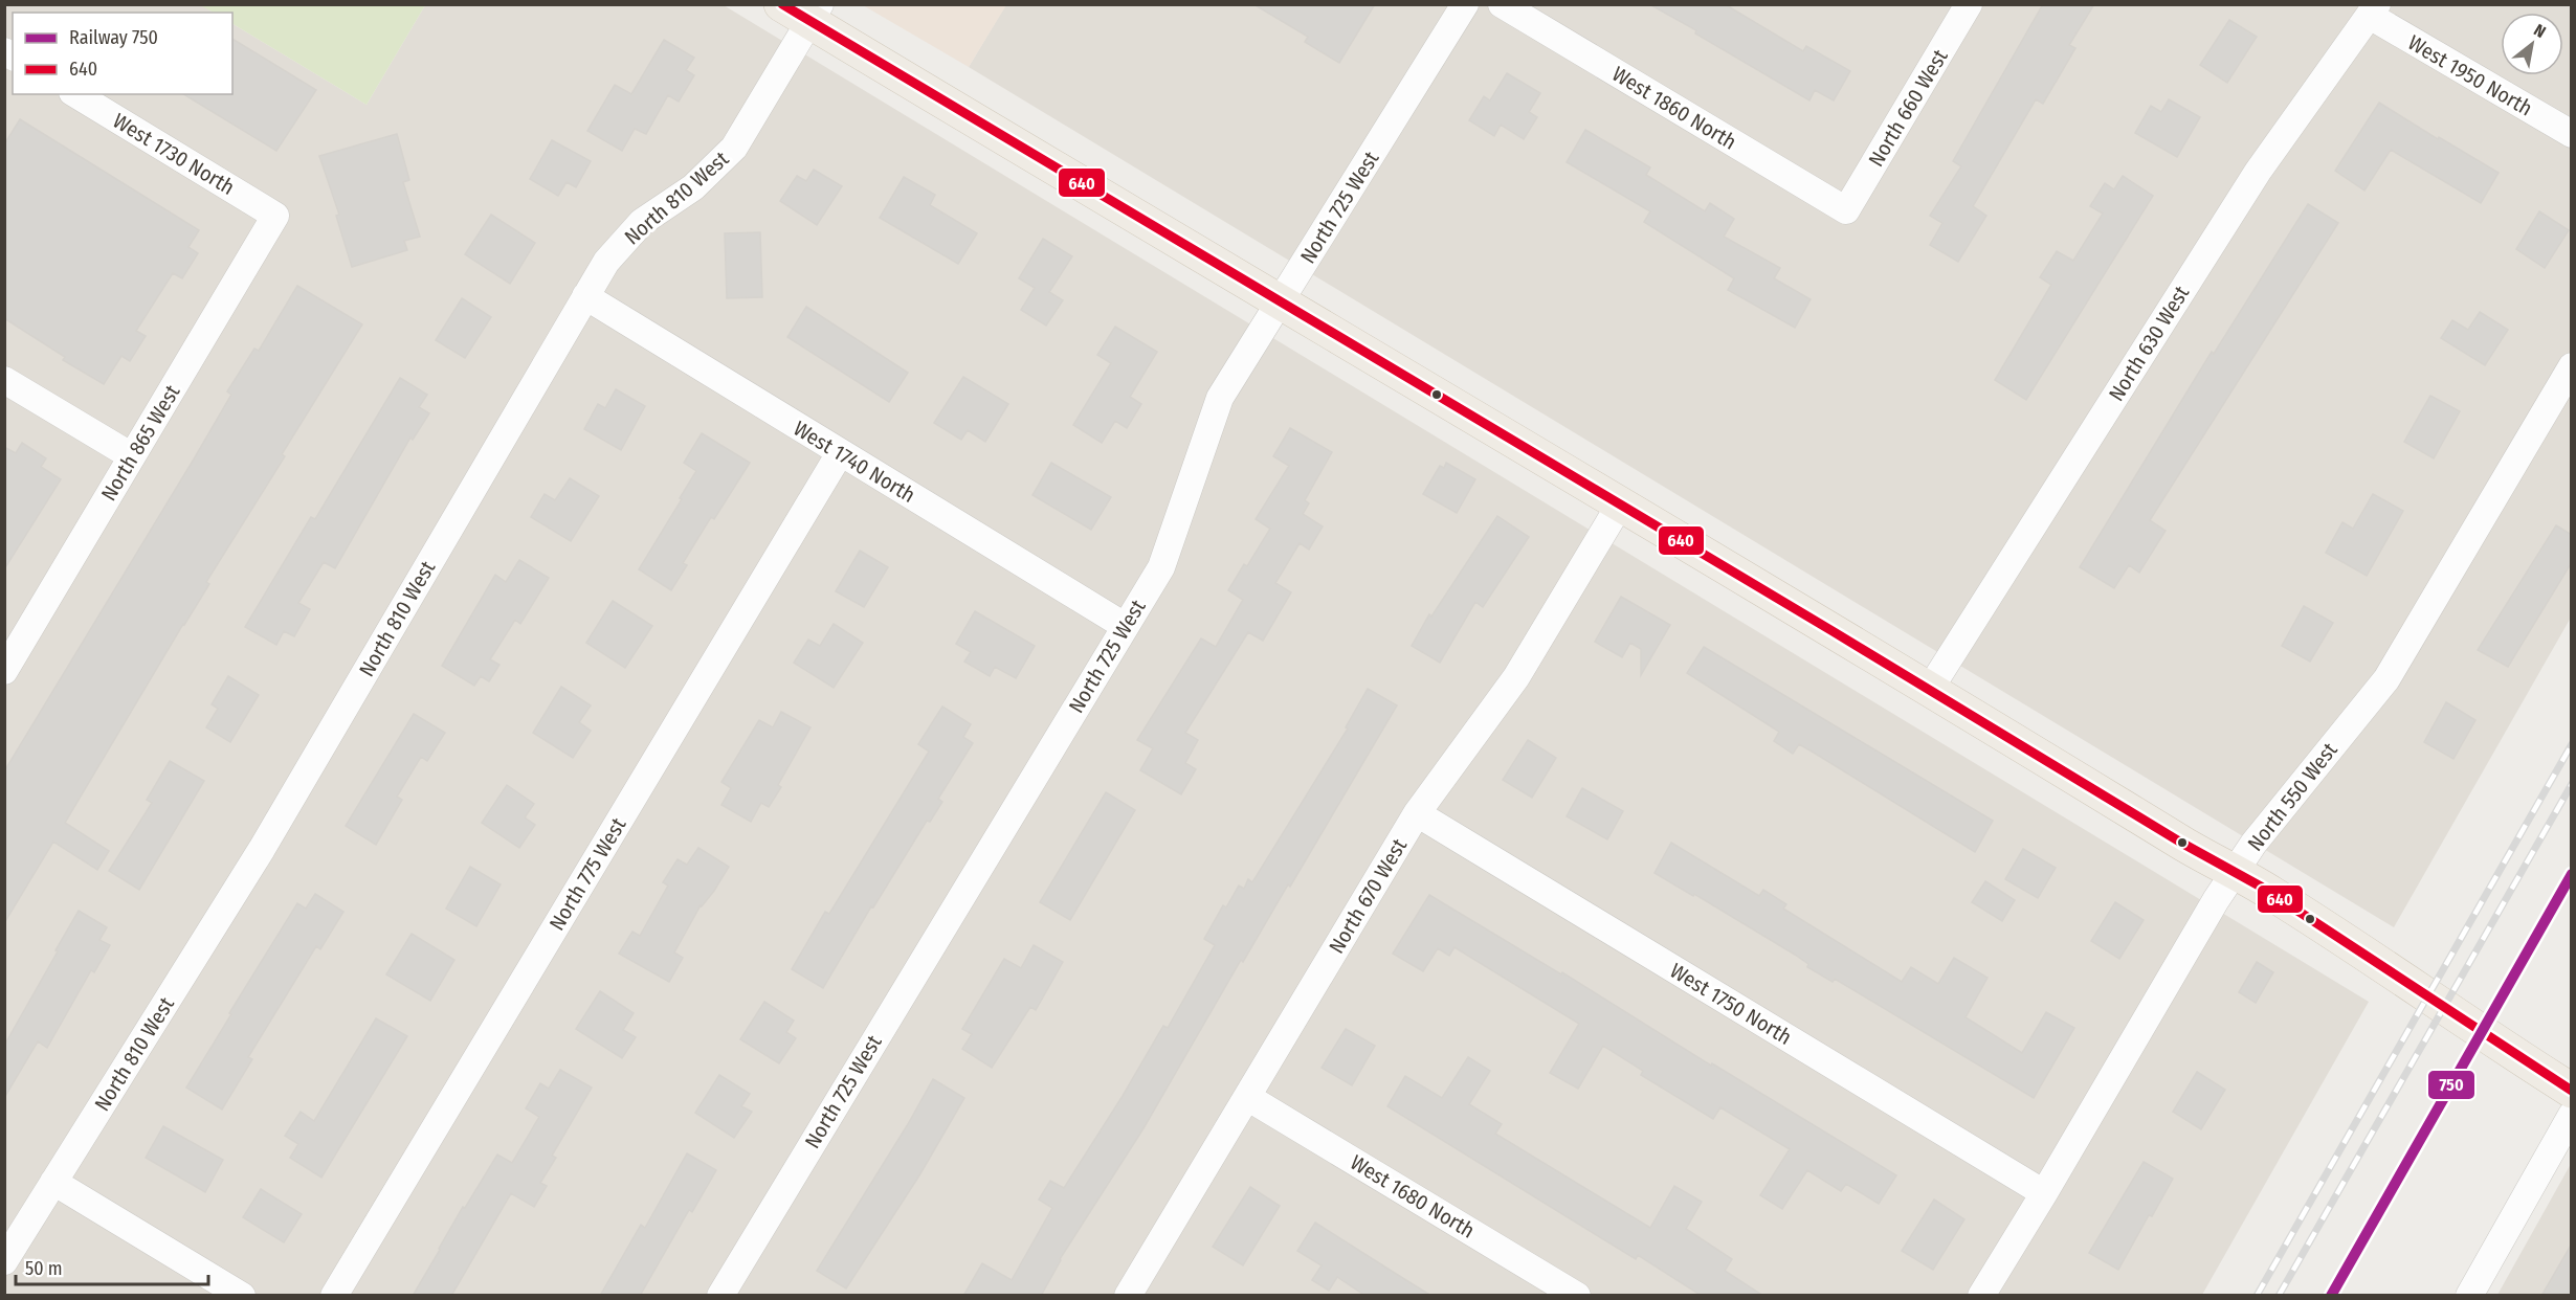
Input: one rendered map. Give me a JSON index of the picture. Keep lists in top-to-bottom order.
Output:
{
  "streets": {
    "street": [
      "West 1950 North",
      "West 1860 North",
      "North 660 West",
      "West 1730 North",
      "North 810 West",
      "North 725 West",
      "North 630 West",
      "North 865 West",
      "West 1740 North",
      "North 550 West",
      "North 775 West",
      "North 670 West",
      "West 1750 North",
      "West 1680 North"
    ]
  },
  "crossings": [
    ["West 1950 North", "North 630 West"],
    ["West 1860 North", "North 660 West"],
    ["West 1730 North", "North 865 West"],
    ["North 810 West", "West 1740 North"],
    ["North 725 West", "West 1740 North"],
    ["West 1740 North", "North 775 West"],
    ["North 550 West", "West 1750 North"],
    ["North 670 West", "West 1750 North"],
    ["North 670 West", "West 1680 North"]
  ],
  "lines": ["transit line 640", "rail line 750"],
  "legend": ["Railway 750", "640"],
  "scale_bar": "50 m",
  "north": "top right"
}
